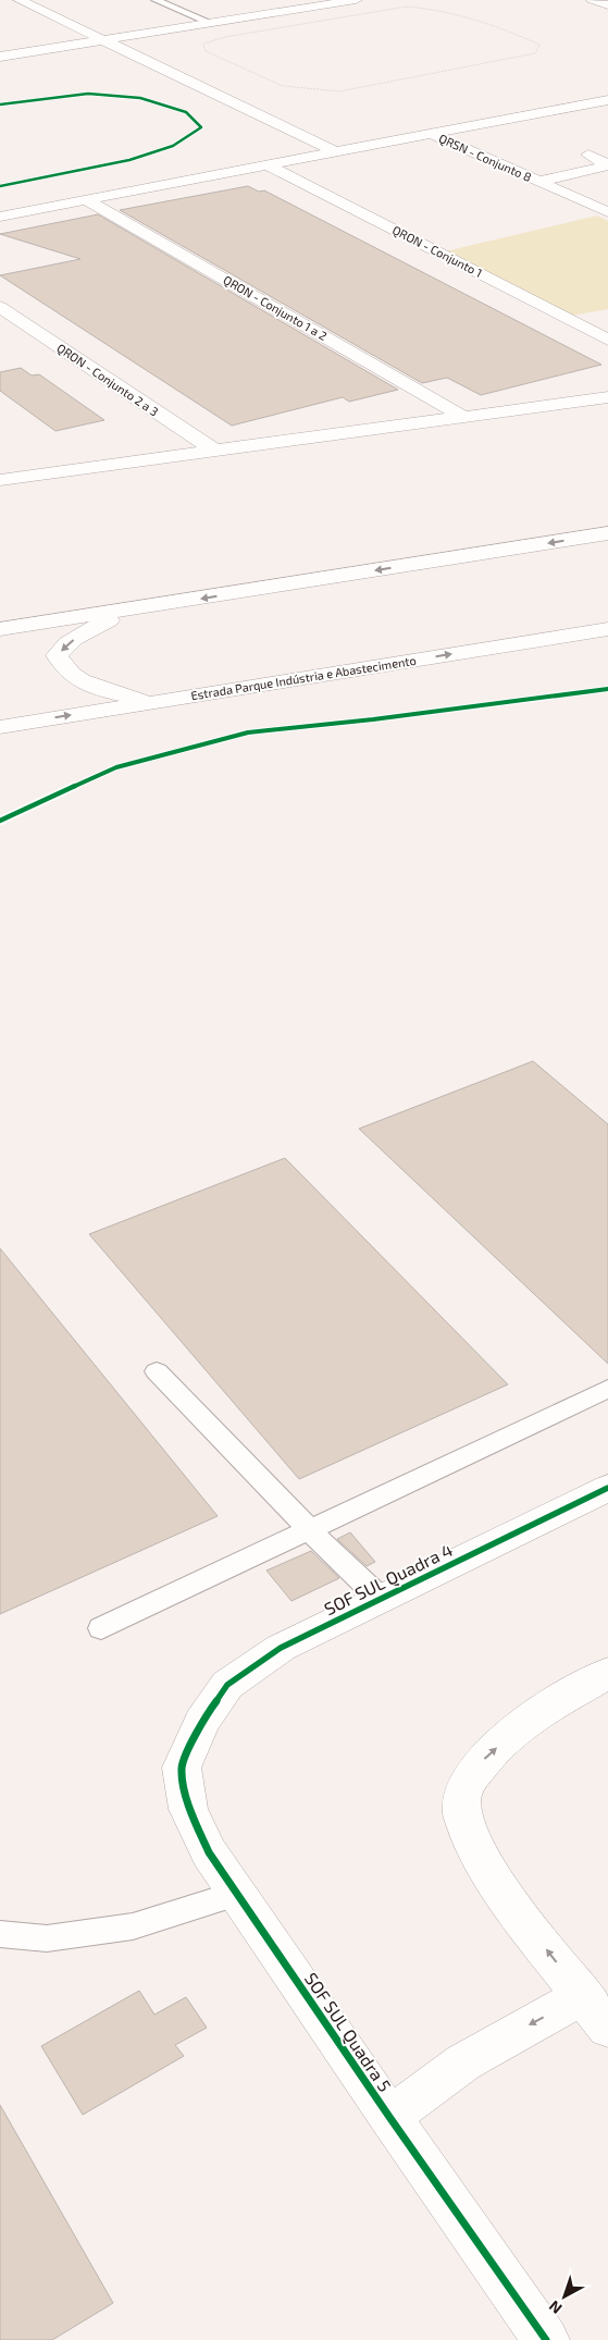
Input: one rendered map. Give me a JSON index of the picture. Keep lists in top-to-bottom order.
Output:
{
  "streets": {
    "main road": [
      "QRSN - Conjunto 8",
      "QRON - Conjunto 1",
      "QRON - Conjunto 1 a 2",
      "QRON - Conjunto 2 a 3",
      "Estrada Parque Indústria e Abastecimento",
      "SOF SUL Quadra 4",
      "SOF SUL Quadra 5"
    ]
  },
  "crossings": [
    ["SOF SUL Quadra 4", "SOF SUL Quadra 5"]
  ],
  "north": "bottom left"
}
